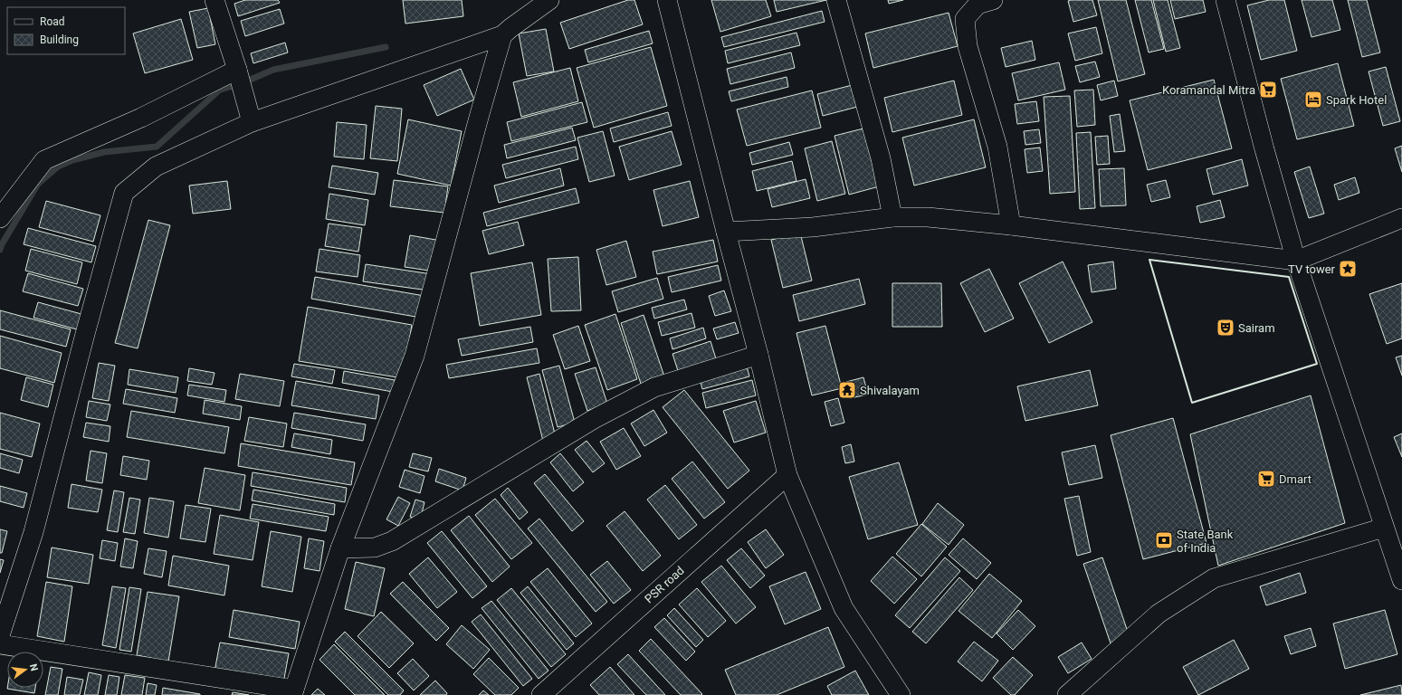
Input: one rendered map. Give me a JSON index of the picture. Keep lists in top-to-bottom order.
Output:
{
  "streets": {
    "street": ["PSR road"]
  },
  "places": {
    "supermarket": ["Koramandal Mitra", "Dmart"],
    "hotel": ["Spark Hotel"],
    "place": ["TV tower"],
    "theatre": ["Sairam"],
    "temple": ["Shivalayam"],
    "bank": ["State Bank of India"]
  },
  "legend": ["Road", "Building"],
  "north": "right"
}
